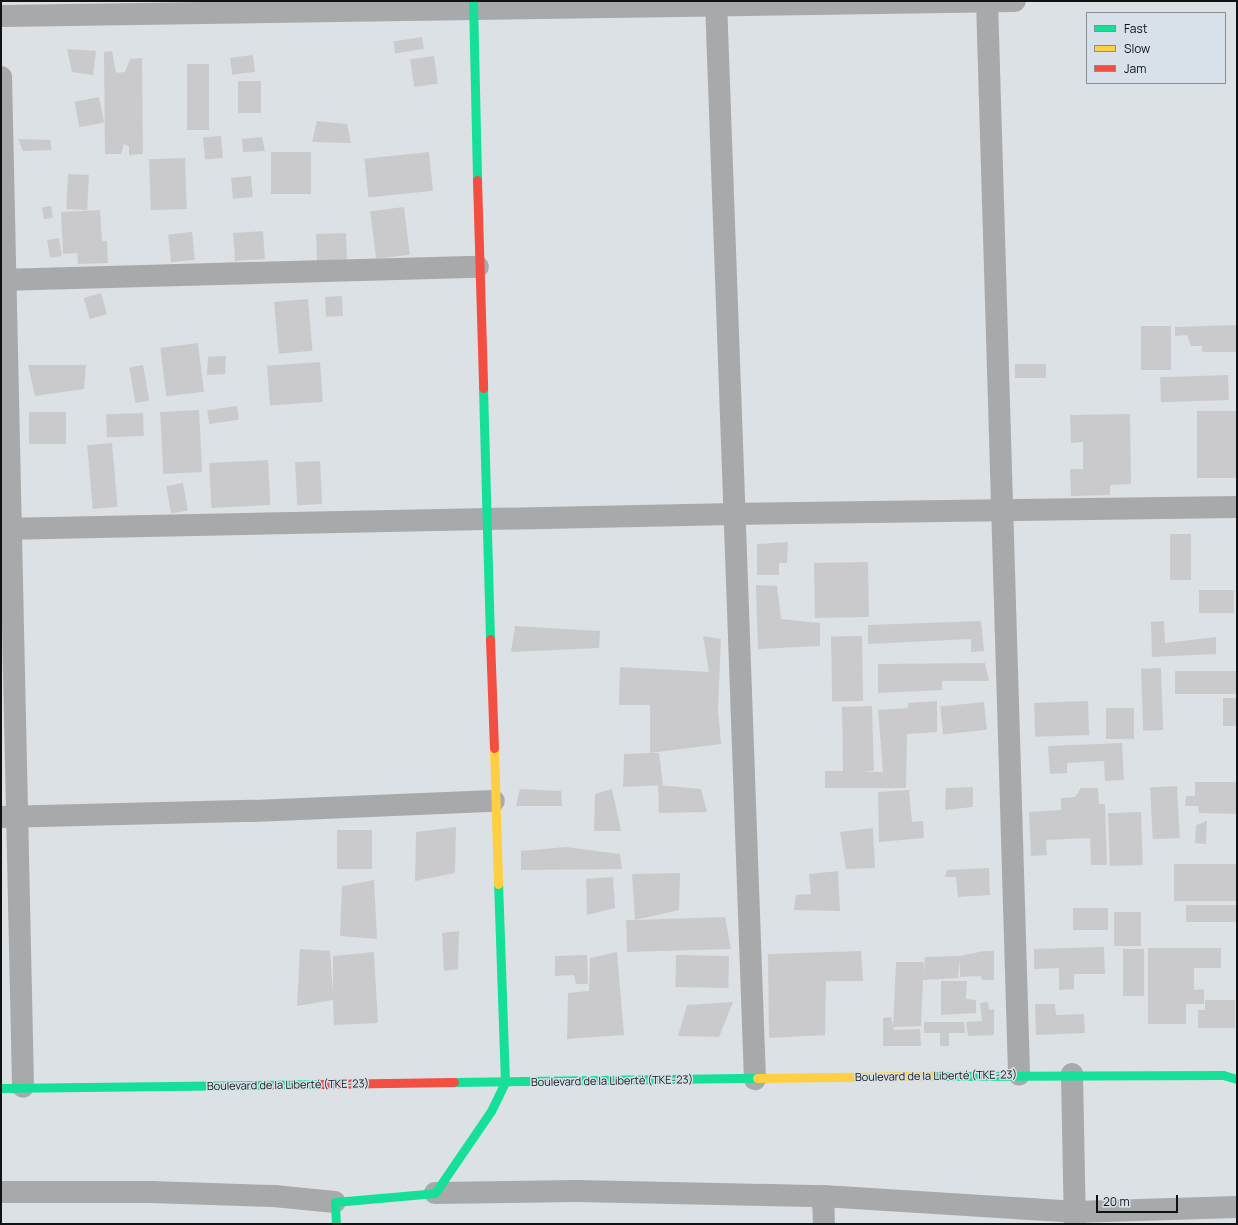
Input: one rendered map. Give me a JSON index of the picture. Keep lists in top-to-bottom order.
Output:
{
  "streets": {
    "street": ["Boulevard de la Liberté (TKE-23)"]
  },
  "legend": ["Fast", "Slow", "Jam"],
  "scale_bar": "20 m"
}
